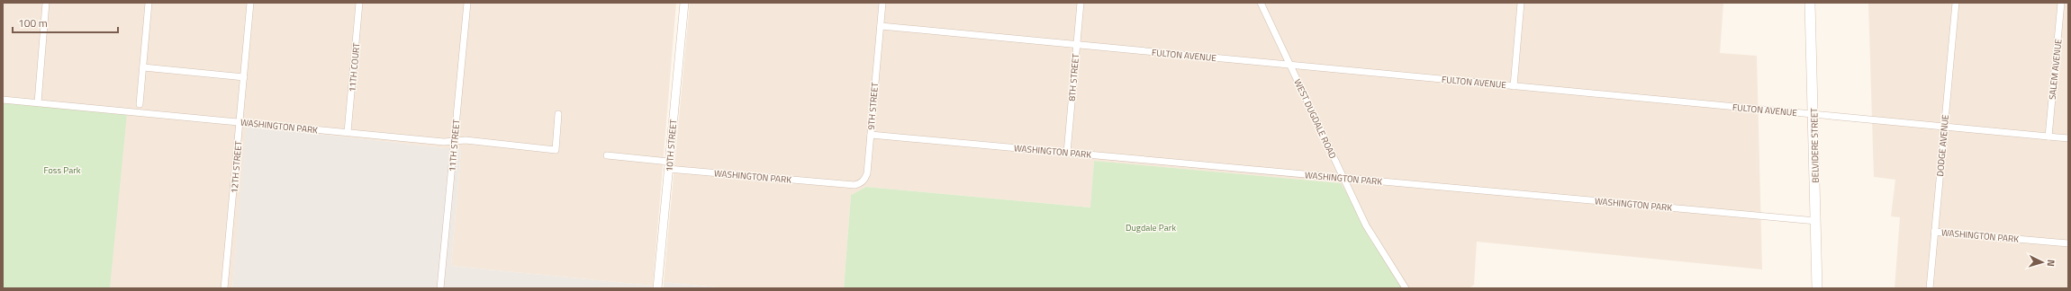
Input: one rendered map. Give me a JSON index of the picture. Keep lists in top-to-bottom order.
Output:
{
  "streets": {
    "main road": ["BELVIDERE STREET"],
    "street": [
      "FULTON AVENUE",
      "11TH COURT",
      "SALEM AVENUE",
      "8TH STREET",
      "9TH STREET",
      "WEST DUGDALE ROAD",
      "WASHINGTON PARK",
      "11TH STREET",
      "10TH STREET",
      "DODGE AVENUE",
      "12TH STREET"
    ]
  },
  "crossings": [
    ["FULTON AVENUE", "SALEM AVENUE"],
    ["FULTON AVENUE", "8TH STREET"],
    ["FULTON AVENUE", "9TH STREET"],
    ["FULTON AVENUE", "WEST DUGDALE ROAD"],
    ["FULTON AVENUE", "BELVIDERE STREET"],
    ["FULTON AVENUE", "DODGE AVENUE"],
    ["11TH COURT", "WASHINGTON PARK"],
    ["8TH STREET", "WASHINGTON PARK"],
    ["9TH STREET", "WASHINGTON PARK"],
    ["WEST DUGDALE ROAD", "WASHINGTON PARK"],
    ["WASHINGTON PARK", "11TH STREET"],
    ["WASHINGTON PARK", "10TH STREET"],
    ["WASHINGTON PARK", "BELVIDERE STREET"],
    ["WASHINGTON PARK", "DODGE AVENUE"],
    ["WASHINGTON PARK", "12TH STREET"]
  ],
  "parks": ["Foss Park", "Dugdale Park"],
  "scale_bar": "100 m",
  "north": "right"
}
